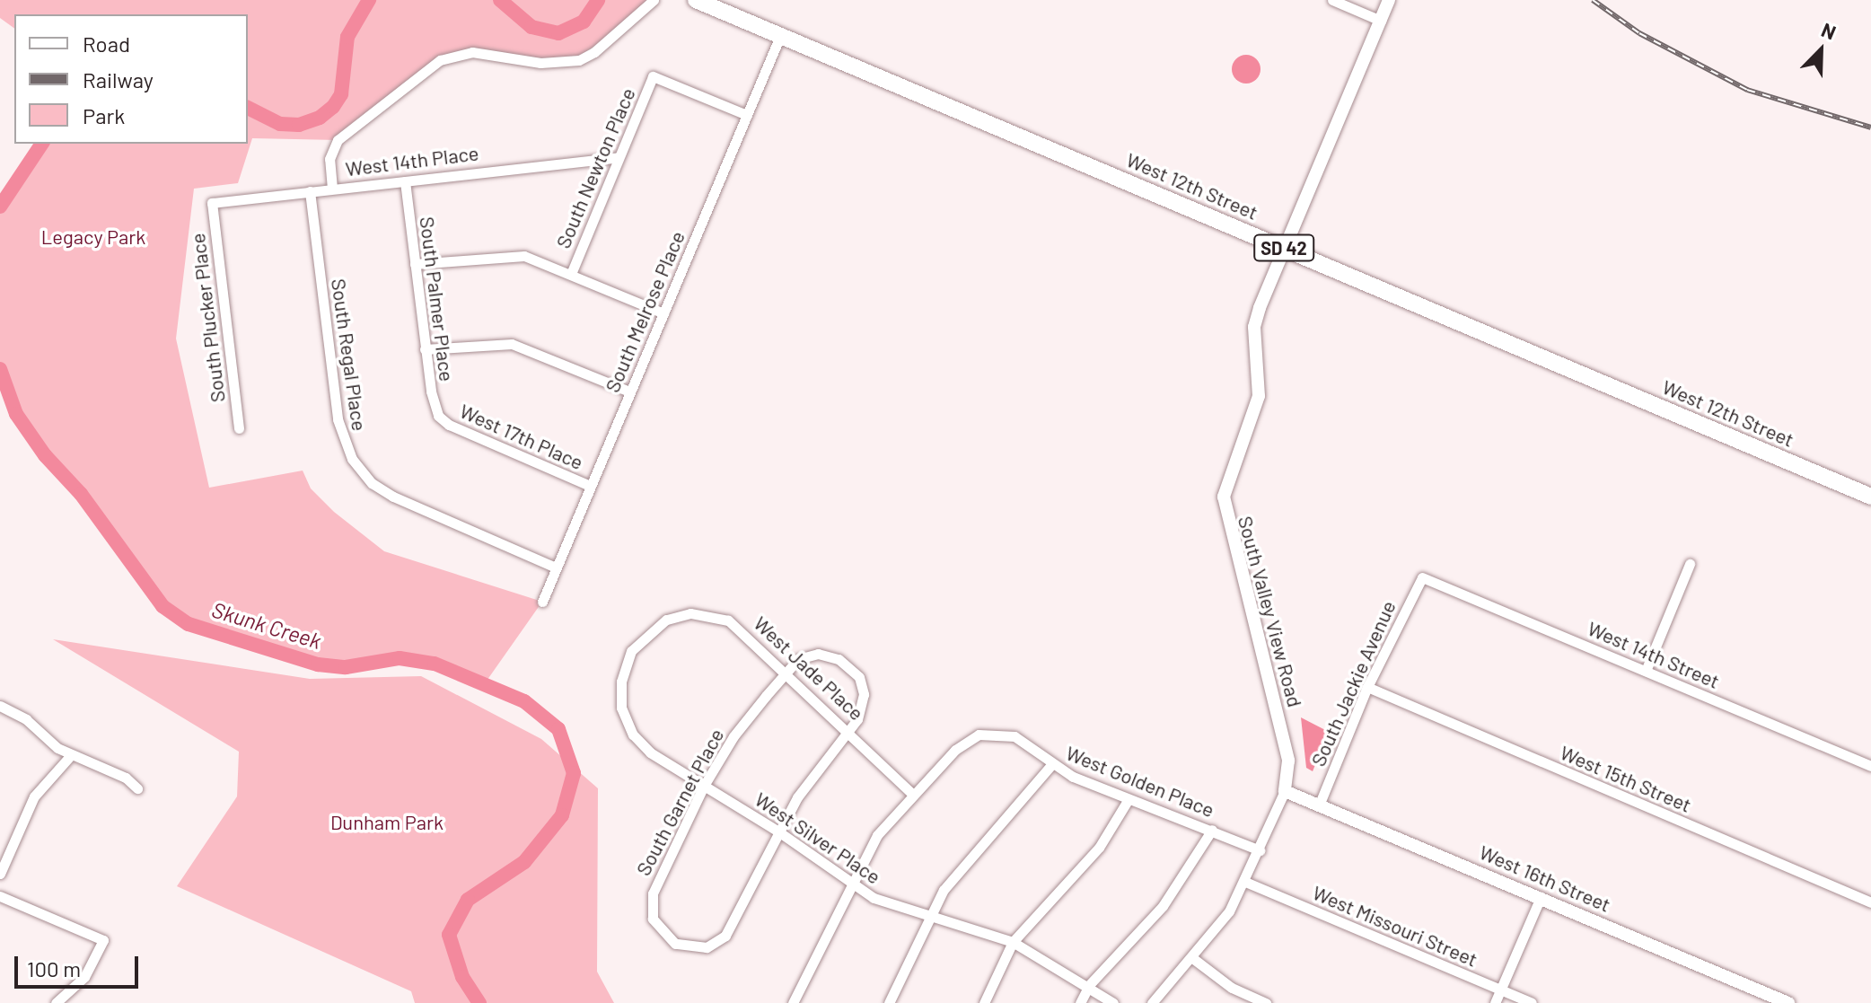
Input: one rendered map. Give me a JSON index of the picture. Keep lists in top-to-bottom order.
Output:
{
  "streets": {
    "main road": ["West 12th Street", "SD 42"],
    "street": [
      "West 14th Place",
      "South Newton Place",
      "South Palmer Place",
      "South Melrose Place",
      "South Plucker Place",
      "South Regal Place",
      "West 17th Place",
      "South Valley View Road",
      "West 14th Street",
      "West Jade Place",
      "South Jackie Avenue",
      "West 15th Street",
      "West Golden Place",
      "South Garnet Place",
      "West Silver Place",
      "West 16th Street",
      "West Missouri Street"
    ]
  },
  "crossings": [
    ["West 14th Place", "South Newton Place"],
    ["West 14th Place", "South Palmer Place"],
    ["West 14th Place", "South Plucker Place"],
    ["West 14th Place", "South Regal Place"],
    ["South Newton Place", "South Melrose Place"],
    ["West 12th Street", "South Melrose Place"],
    ["West 12th Street", "South Valley View Road"],
    ["South Palmer Place", "West 17th Place"],
    ["South Melrose Place", "South Regal Place"],
    ["South Melrose Place", "West 17th Place"],
    ["South Valley View Road", "West 16th Street"],
    ["West 14th Street", "South Jackie Avenue"],
    ["West Jade Place", "West Golden Place"],
    ["West Jade Place", "South Garnet Place"],
    ["West Jade Place", "West Silver Place"],
    ["South Jackie Avenue", "West 15th Street"],
    ["South Jackie Avenue", "West 16th Street"],
    ["South Garnet Place", "West Silver Place"]
  ],
  "water": ["Skunk Creek"],
  "parks": ["Legacy Park", "Dunham Park"],
  "legend": ["Road", "Railway", "Park"],
  "scale_bar": "100 m",
  "north": "top right"
}
